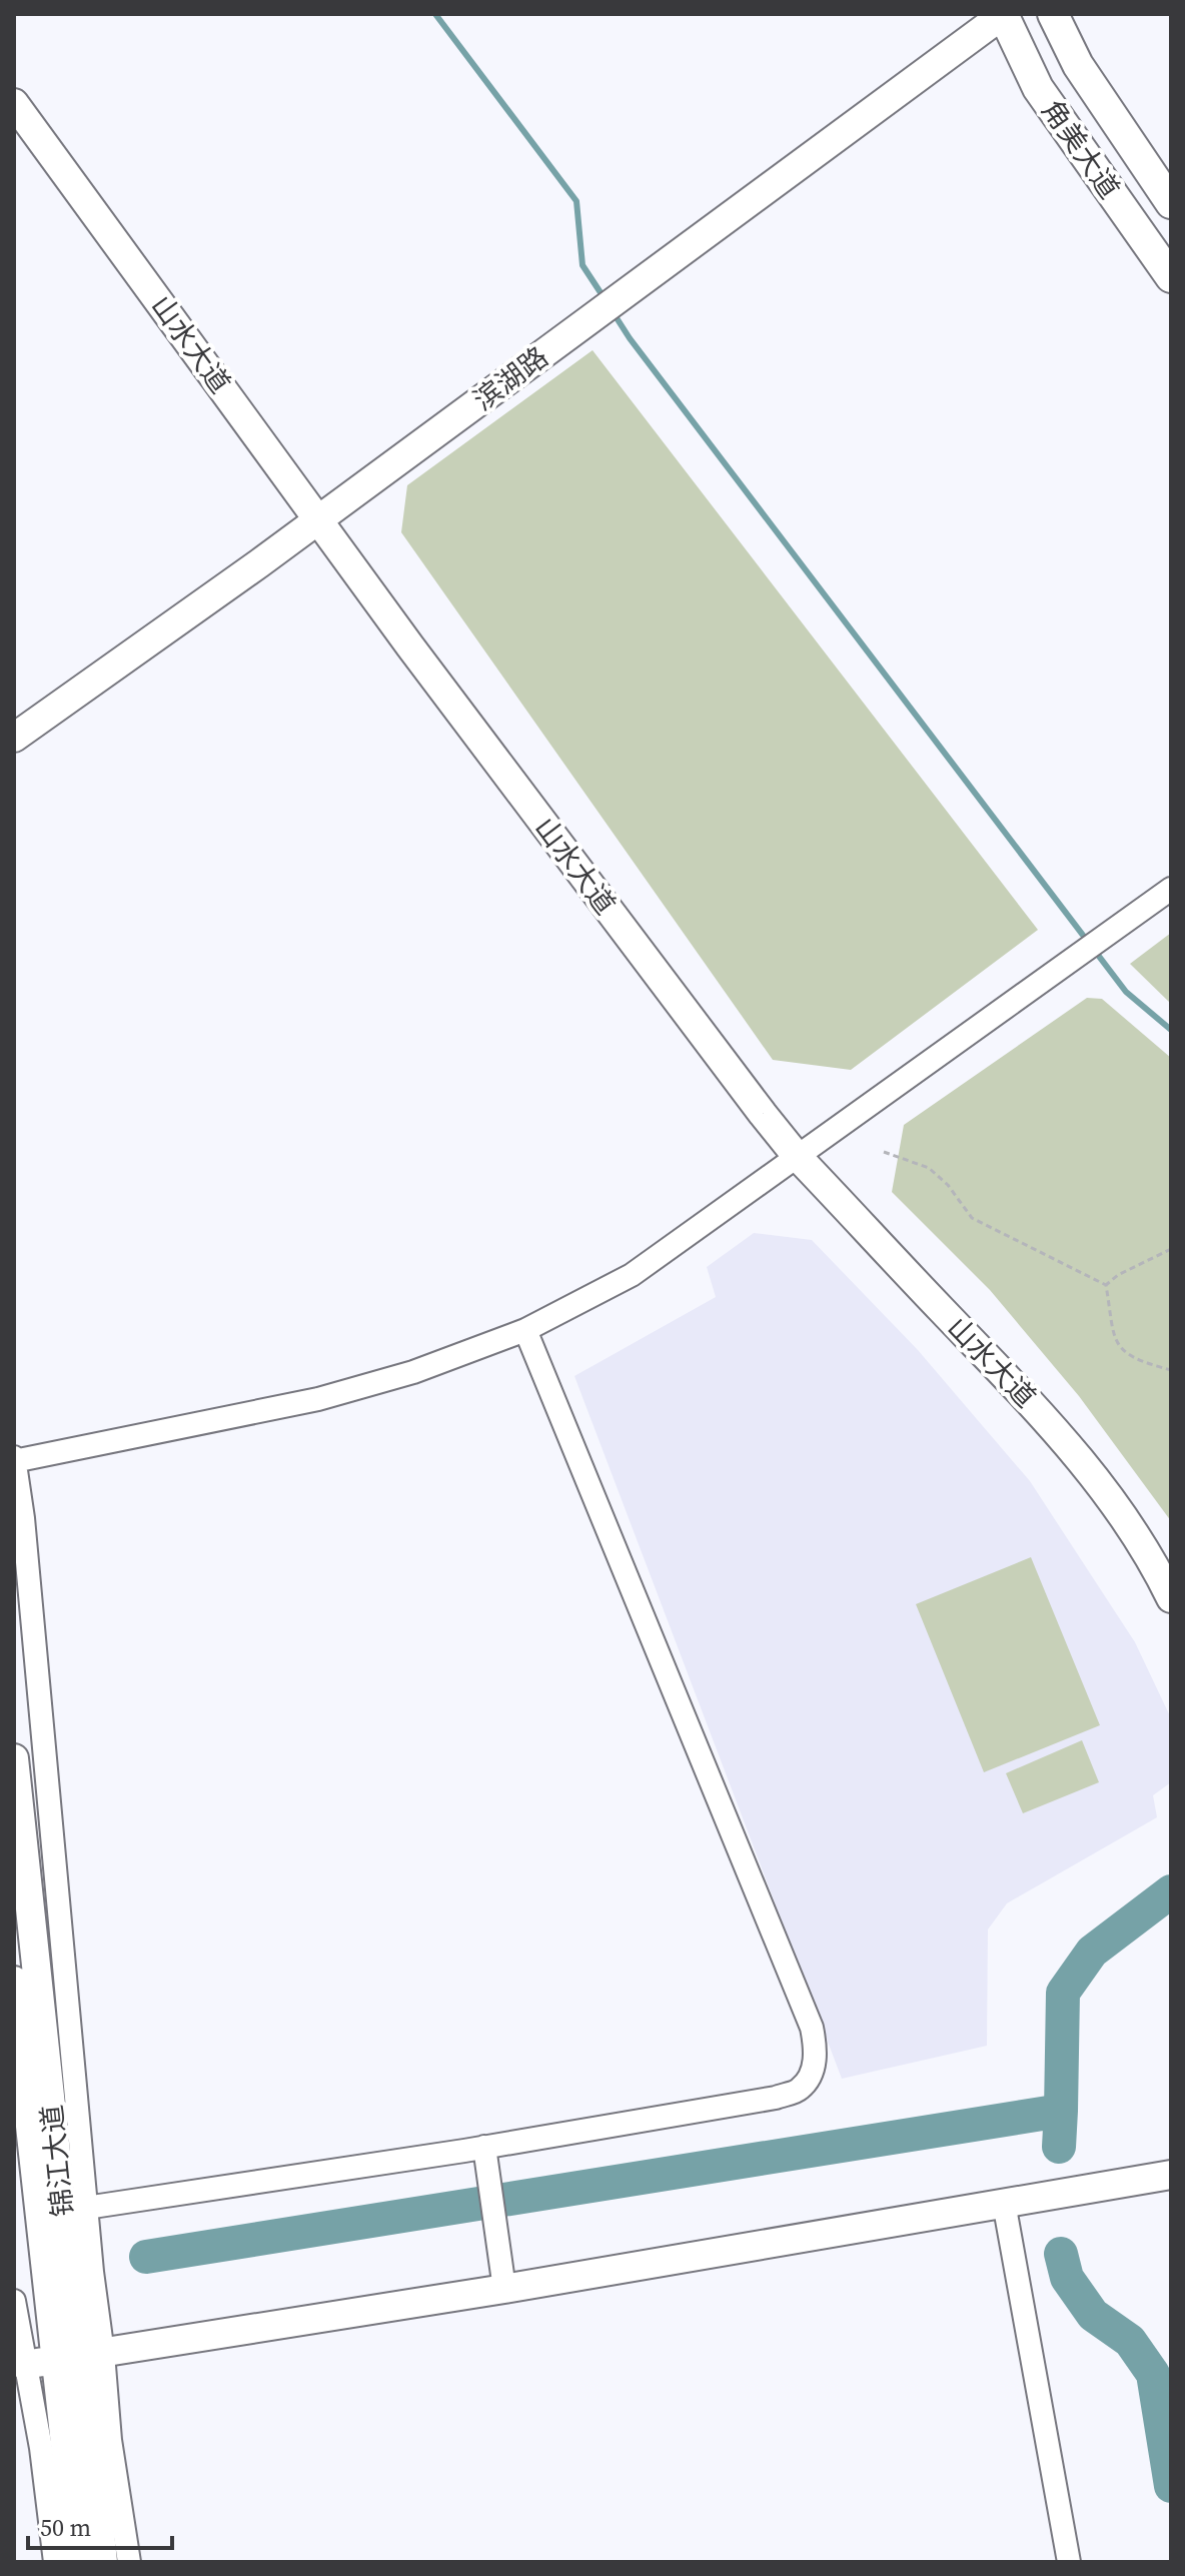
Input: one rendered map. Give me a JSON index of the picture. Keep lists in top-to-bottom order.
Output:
{
  "streets": {
    "main road": ["角美大道"],
    "street": ["山水大道", "滨湖路", "锦江大道"]
  },
  "crossings": [
    ["角美大道", "滨湖路"],
    ["山水大道", "滨湖路"]
  ],
  "scale_bar": "50 m"
}
